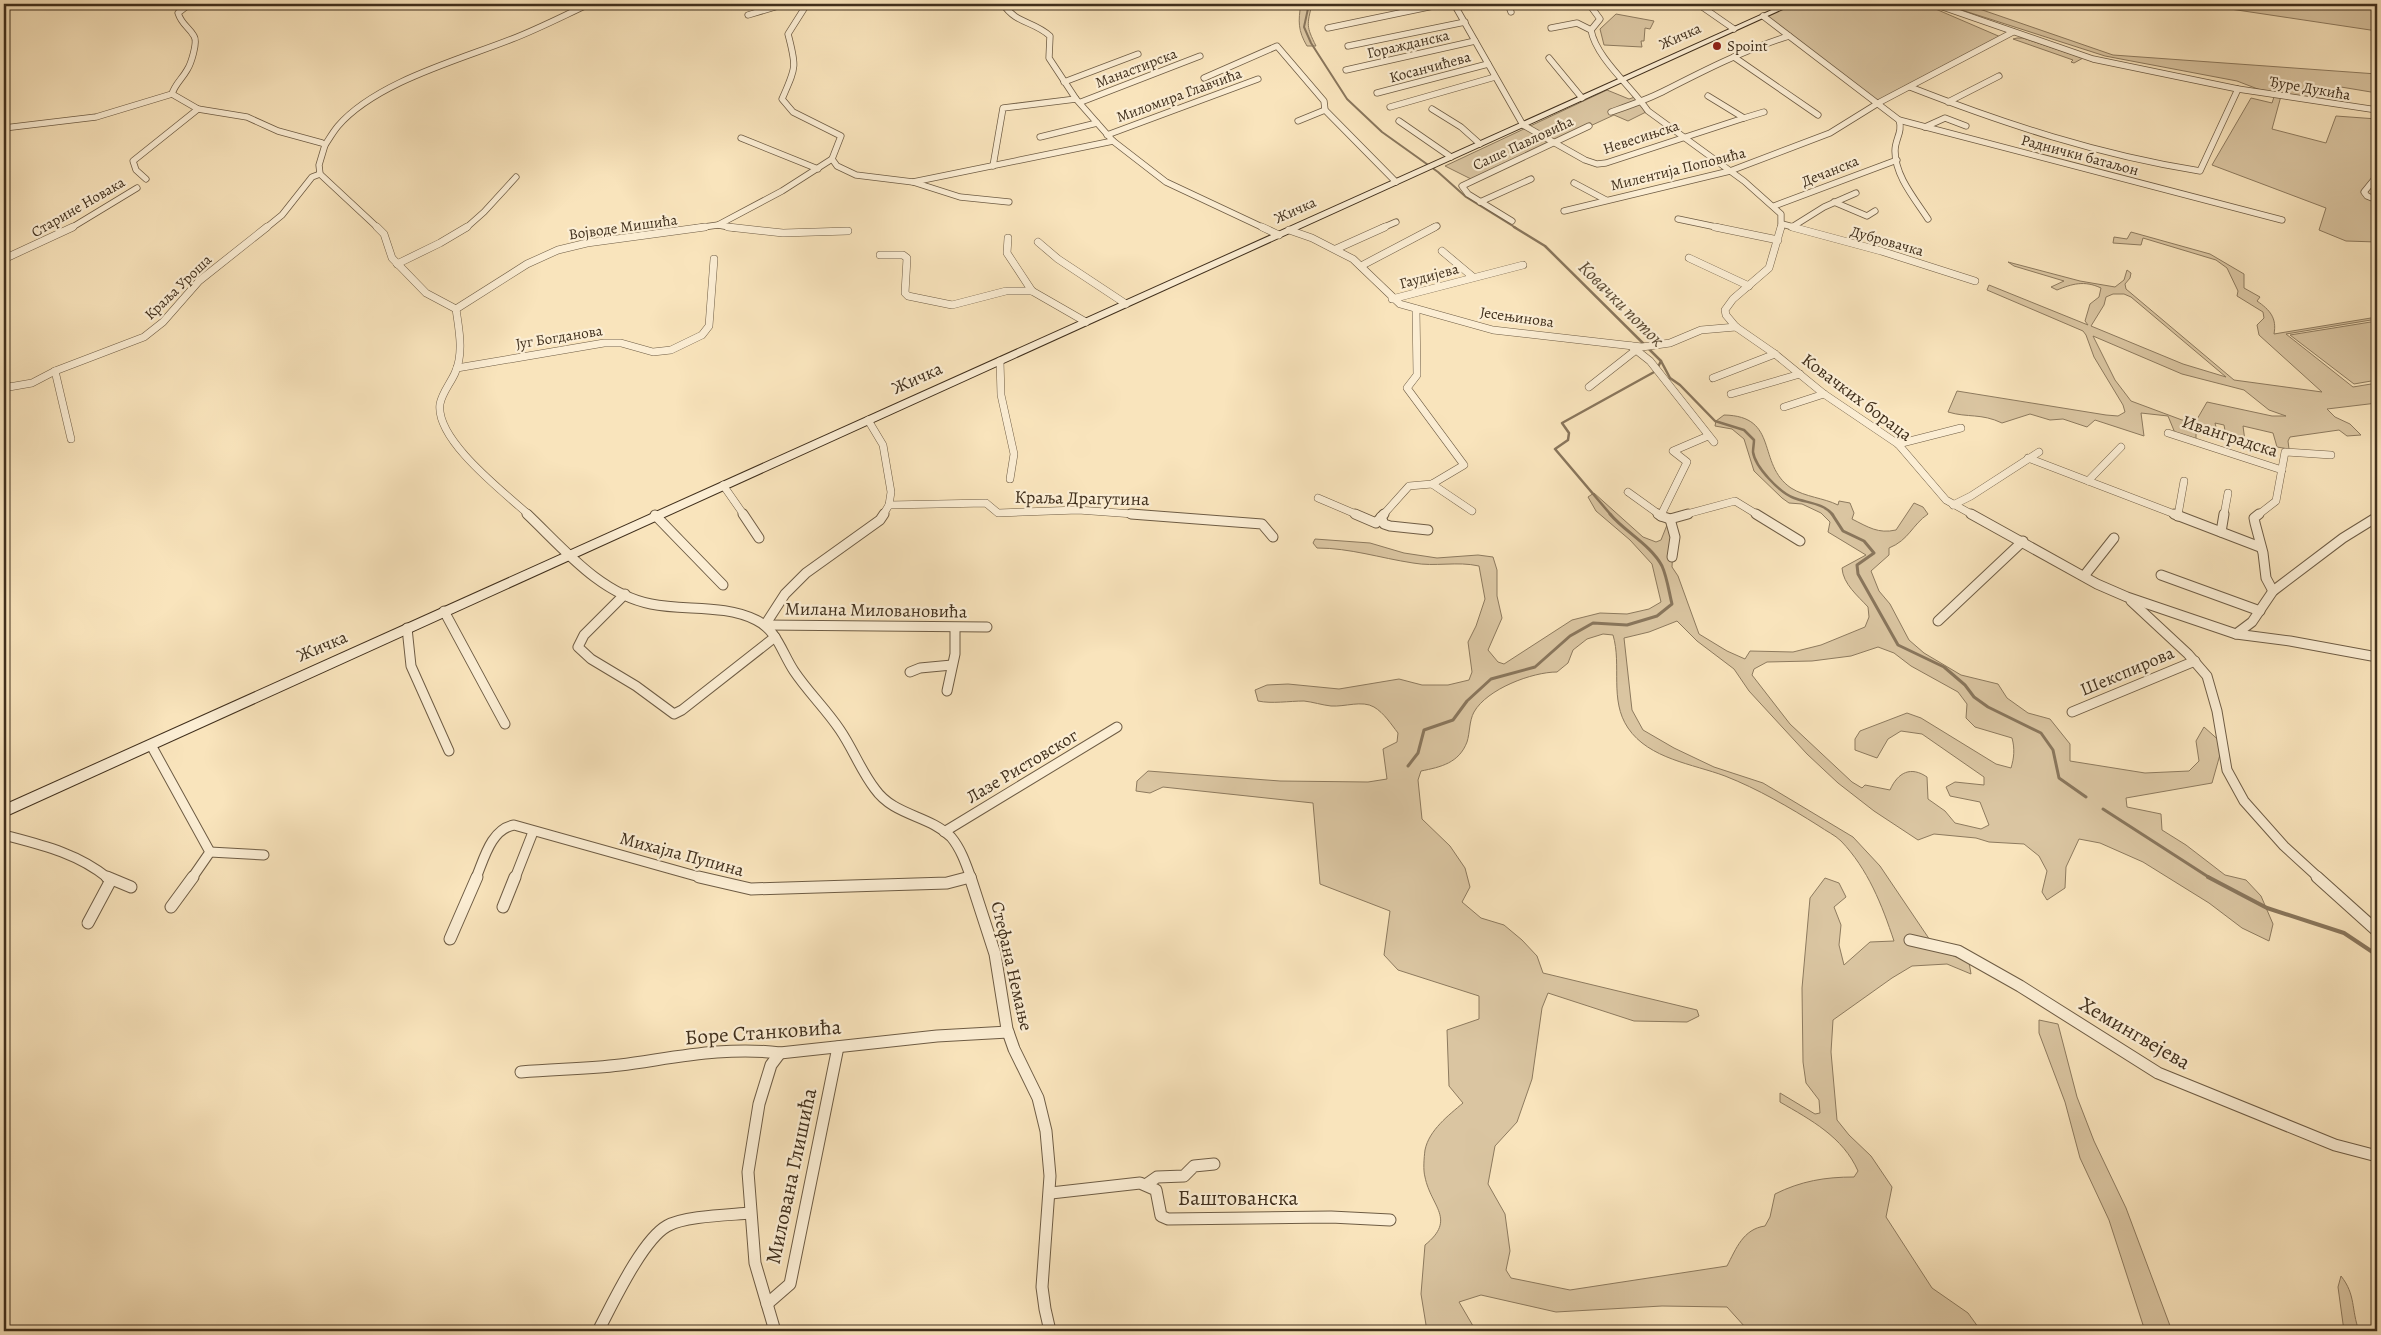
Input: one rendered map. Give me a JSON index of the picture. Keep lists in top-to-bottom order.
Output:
{
  "streets": {
    "main road": ["Жичка"],
    "street": [
      "Горажданска",
      "Косанчићева",
      "Манастирска",
      "Ђуре Дукића",
      "Миломира Главчића",
      "Невесињска",
      "Саше Павловића",
      "Раднички батаљон",
      "Милентија Поповића",
      "Дечанска",
      "Старине Новака",
      "Војводе Мишића",
      "Дубровачка",
      "Гаудијева",
      "Краља Уроша",
      "Јесењинова",
      "Југ Богданова",
      "Ковачких бораца",
      "Иванградска",
      "Краља Драгутина",
      "Милана Миловановића",
      "Шекспирова",
      "Лазе Ристовског",
      "Михајла Пупина",
      "Стефана Немање",
      "Боре Станковића",
      "Хемингвејева",
      "Милована Глишића",
      "Баштованска"
    ]
  },
  "crossings": [
    ["Жичка", "Невесињска"],
    ["Жичка", "Раднички батаљон"],
    ["Жичка", "Јесењинова"],
    ["Жичка", "Стефана Немање"],
    ["Ђуре Дукића", "Раднички батаљон"],
    ["Невесињска", "Саше Павловића"],
    ["Раднички батаљон", "Милентија Поповића"],
    ["Гаудијева", "Јесењинова"],
    ["Јесењинова", "Ковачких бораца"],
    ["Ковачких бораца", "Шекспирова"],
    ["Милана Миловановића", "Стефана Немање"],
    ["Лазе Ристовског", "Стефана Немање"],
    ["Михајла Пупина", "Стефана Немање"],
    ["Стефана Немање", "Боре Станковића"],
    ["Боре Станковића", "Милована Глишића"]
  ],
  "water": ["Ковачки поток"],
  "places": ["Spoint"]
}
